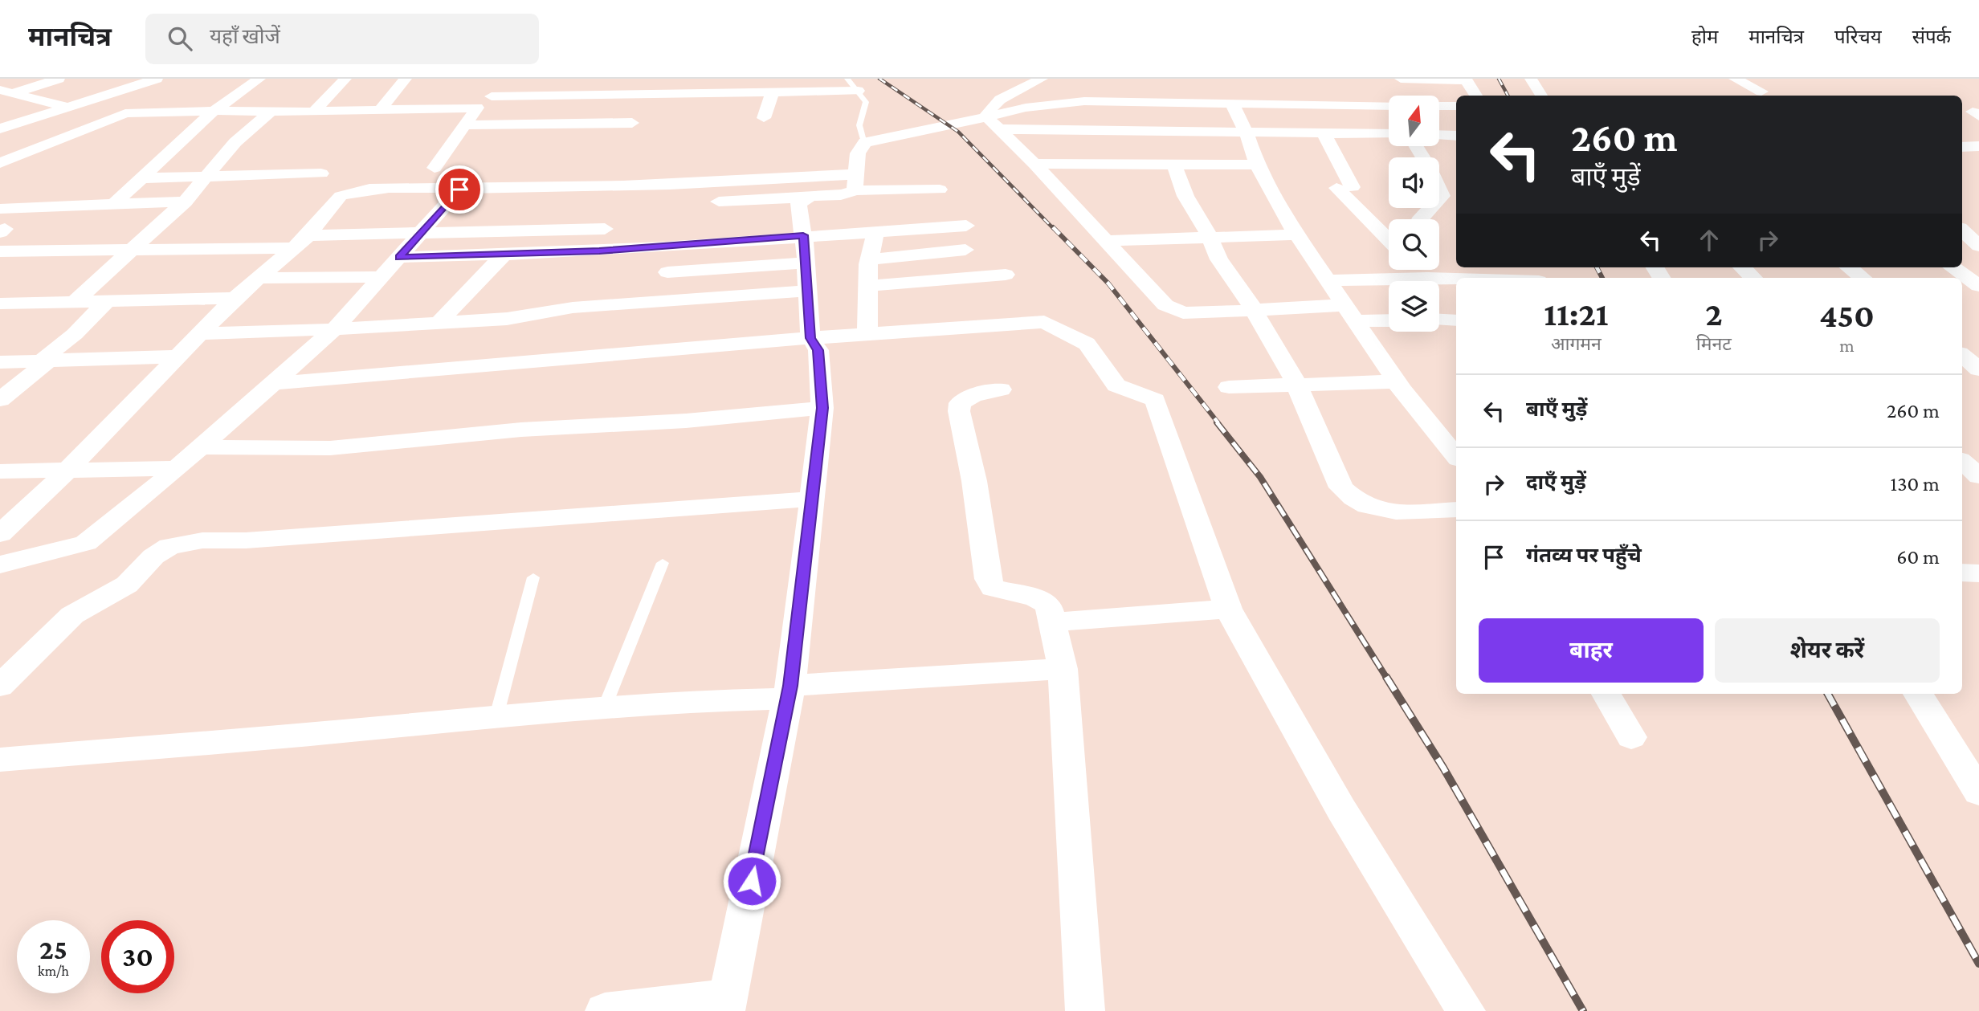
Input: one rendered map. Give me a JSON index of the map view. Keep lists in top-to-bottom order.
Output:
{
  "north": "top",
  "page": {
    "header": "मानचित्र",
    "search": "यहाँ खोजें",
    "nav": [
      "होम",
      "मानचित्र",
      "परिचय",
      "संपर्क"
    ],
    "turn": ["260 m", "बाएँ मुड़ें"],
    "eta": [
      "11:21",
      "आगमन",
      "2",
      "मिनट",
      "450",
      "m"
    ],
    "list": [
      {
        "name": "बाएँ मुड़ें",
        "value": "260 m"
      },
      {
        "name": "दाएँ मुड़ें",
        "value": "130 m"
      },
      {
        "name": "गंतव्य पर पहुँचे",
        "value": "60 m"
      }
    ],
    "buttons": ["बाहर", "शेयर करें"],
    "speed": "25 km/h",
    "limit": "30"
  }
}
